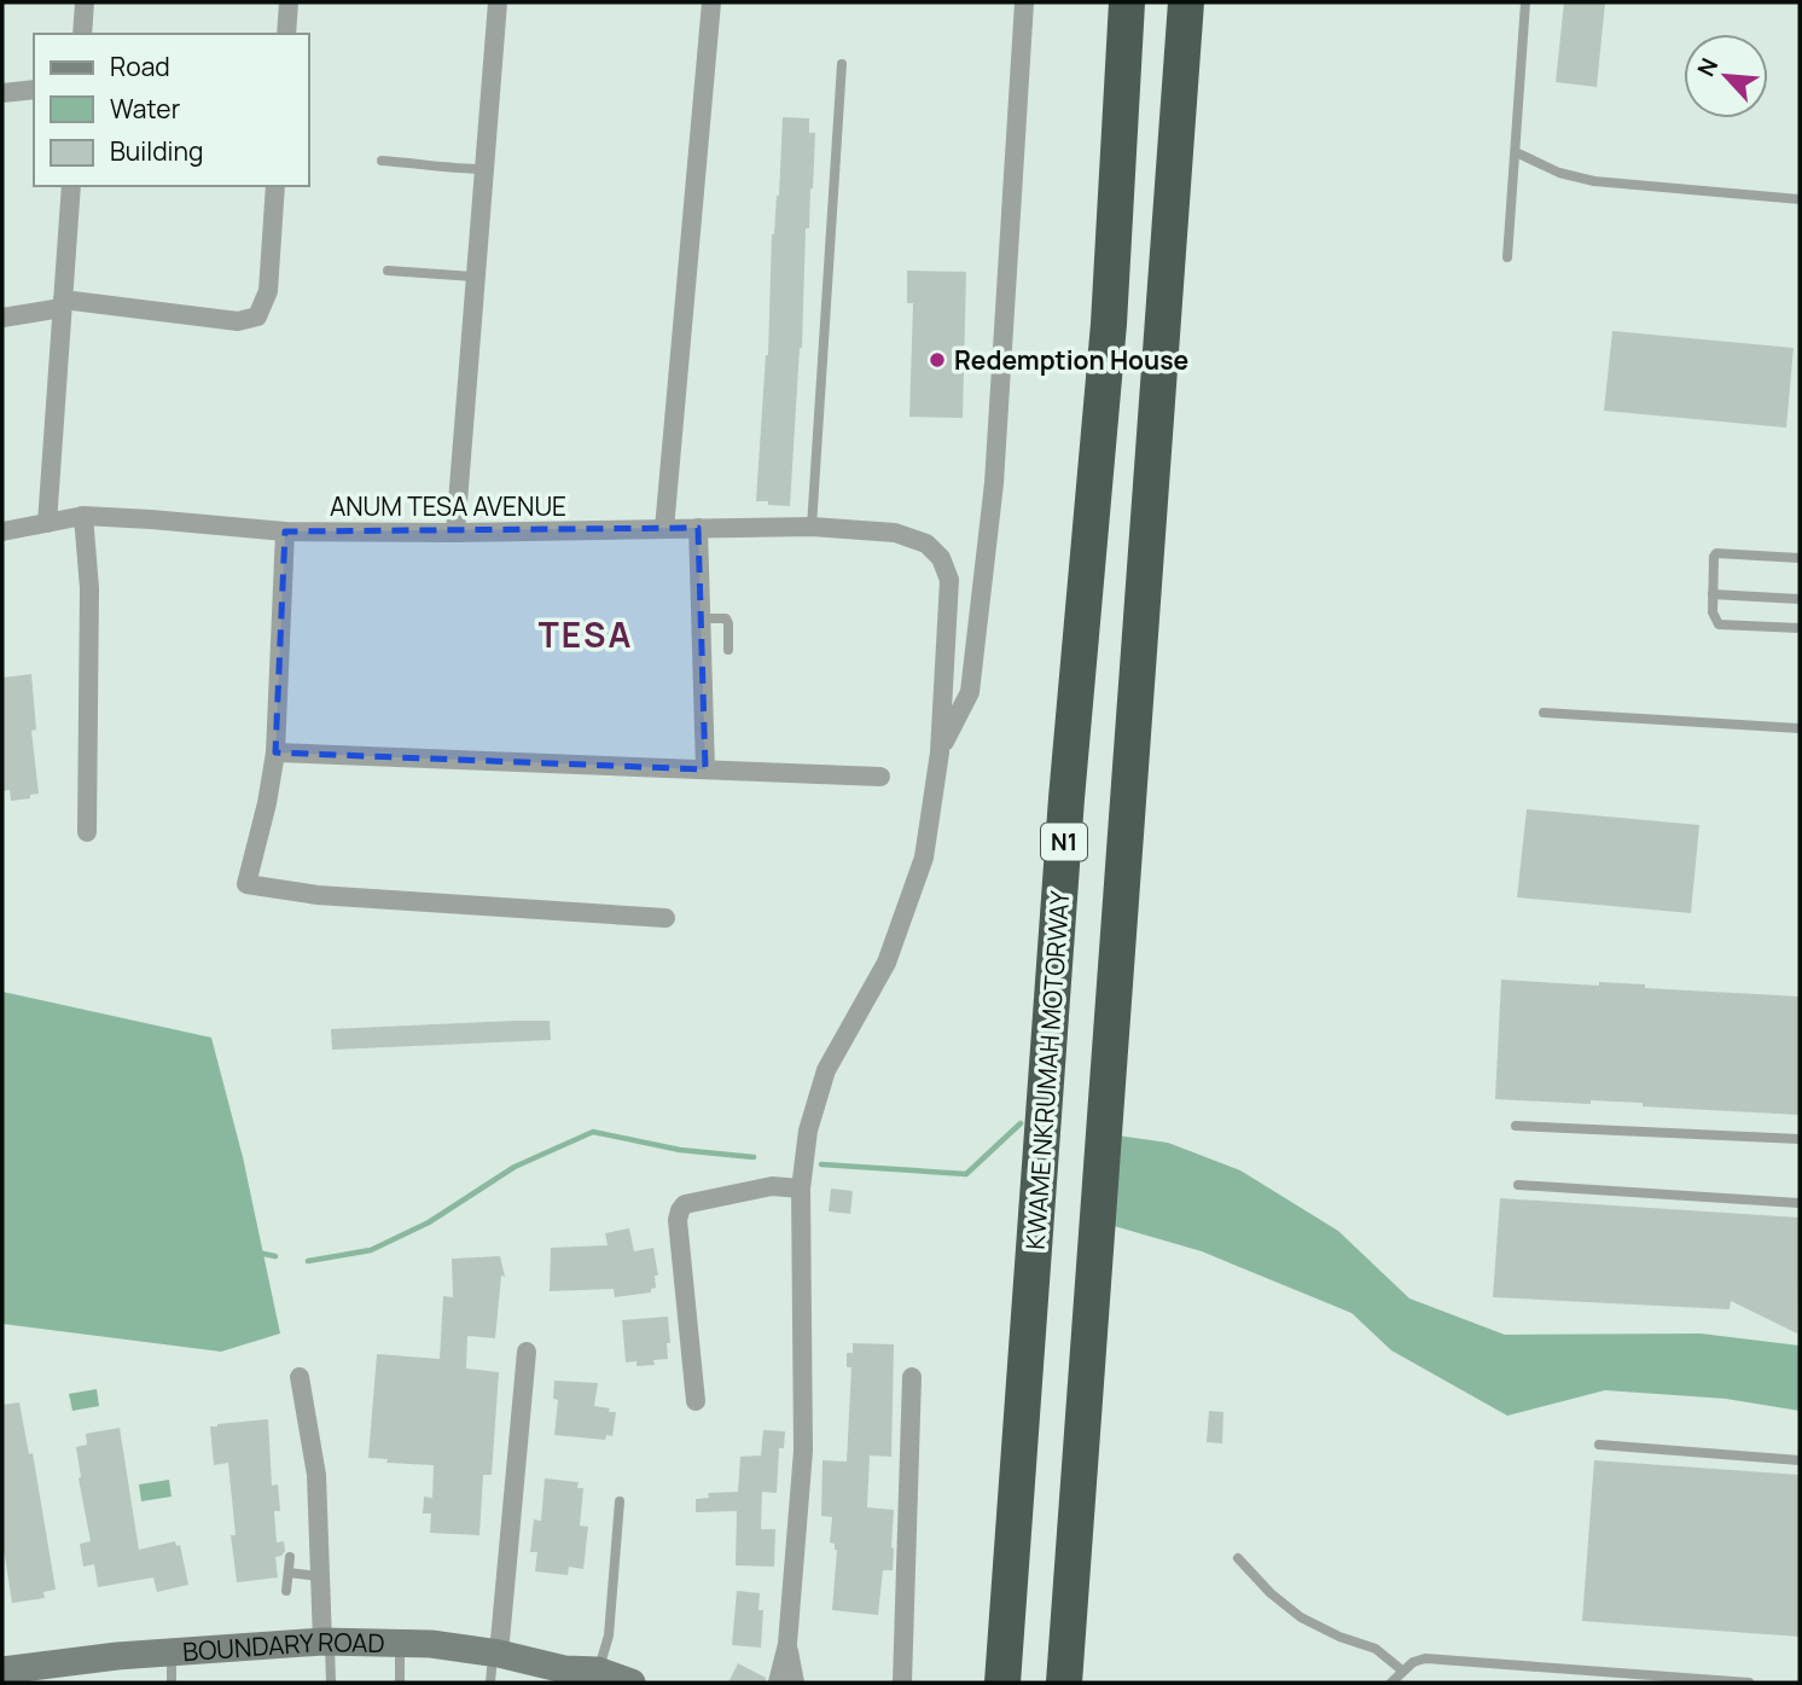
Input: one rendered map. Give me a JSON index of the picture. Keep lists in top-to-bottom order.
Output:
{
  "streets": {
    "highway": ["N1", "KWAME NKRUMAH MOTORWAY"],
    "main road": ["BOUNDARY ROAD"],
    "street": ["ANUM TESA AVENUE"]
  },
  "districts": ["TESA"],
  "places": ["Redemption House"],
  "legend": ["Road", "Water", "Building"],
  "north": "top left"
}
